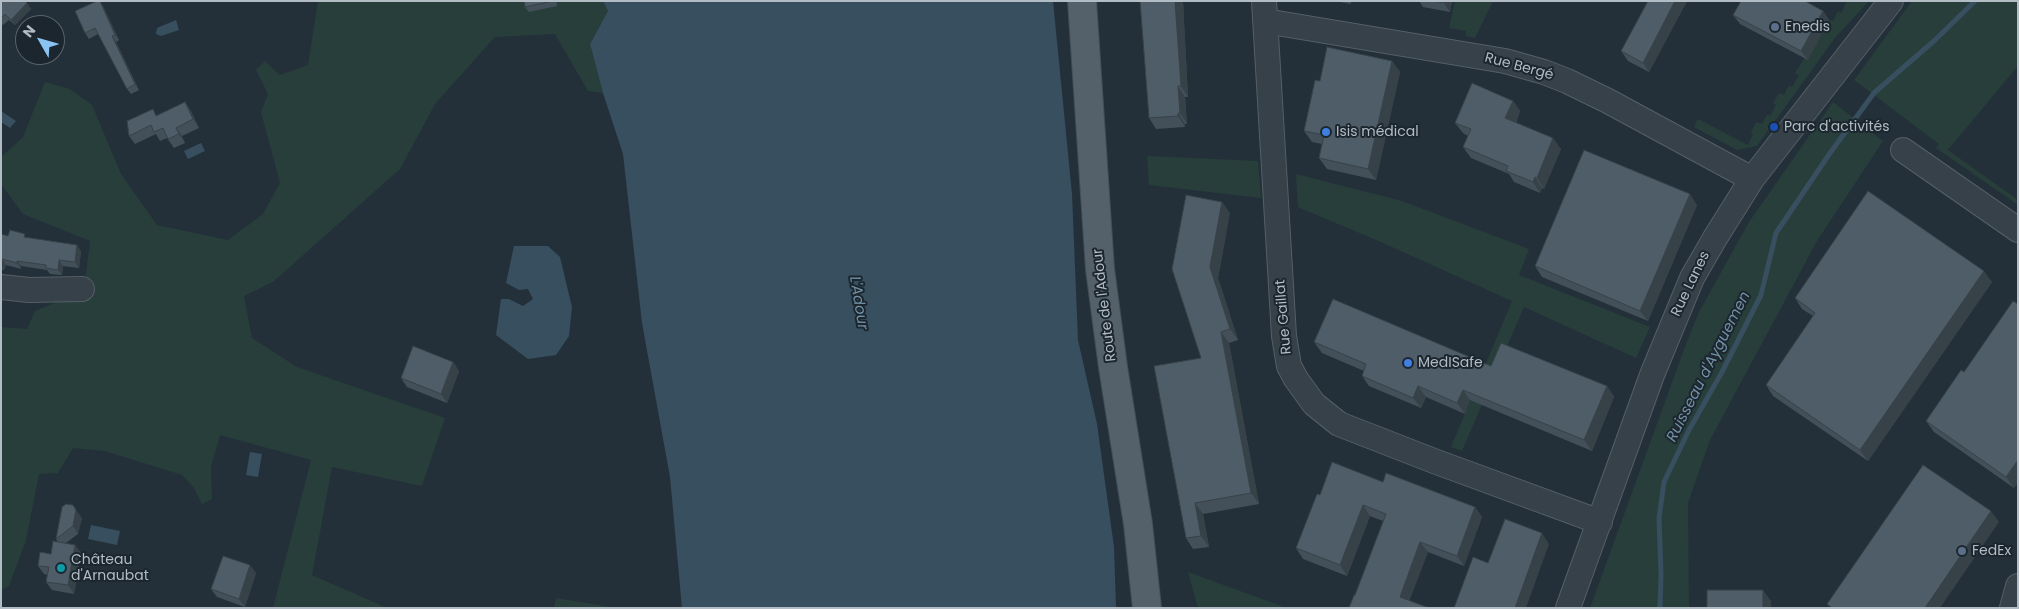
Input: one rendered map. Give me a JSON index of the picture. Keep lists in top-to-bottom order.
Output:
{
  "streets": {
    "main road": ["Route de l'Adour"],
    "street": ["Rue Bergé", "Rue Lanes", "Rue Gaillat"]
  },
  "crossings": [
    ["Rue Bergé", "Rue Lanes"],
    ["Rue Bergé", "Rue Gaillat"],
    ["Rue Lanes", "Rue Gaillat"]
  ],
  "water": ["L'Adour", "Ruisseau d'Ayguemen"],
  "places": [
    "Enedis",
    "Parc d'activités",
    "Isis médical",
    "MedISafe",
    "FedEx",
    "Château d'Arnaubat"
  ],
  "north": "top left"
}
